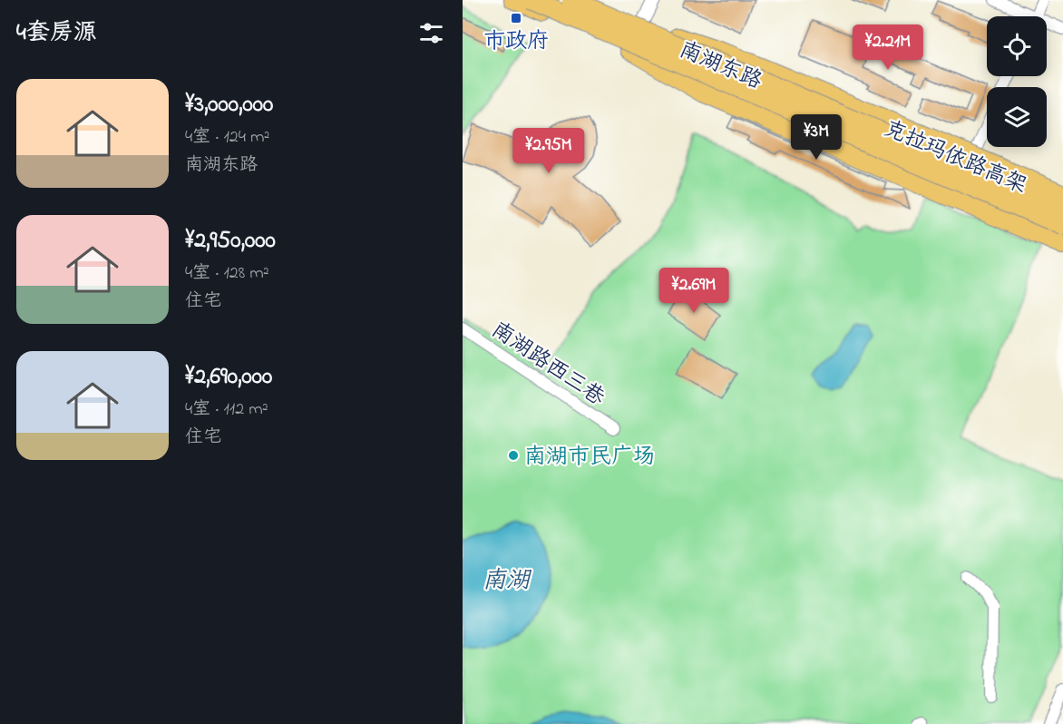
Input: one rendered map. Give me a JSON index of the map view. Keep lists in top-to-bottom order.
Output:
{
  "streets": {
    "highway": ["克拉玛依路高架"],
    "main road": ["南湖东路"],
    "street": ["南湖路西三巷"]
  },
  "crossings": [
    ["南湖东路", "克拉玛依路高架"]
  ],
  "water": ["南湖"],
  "places": {
    "transit": ["市政府"],
    "other": ["南湖市民广场"]
  },
  "page": {
    "heading": "4套房源",
    "price": [
      "¥2.21M",
      "¥3M",
      "¥2.95M",
      "¥2.69M"
    ],
    "list": [
      {
        "name": "¥3,000,000",
        "note": "4室 · 124 m² · 南湖东路"
      },
      {
        "name": "¥2,950,000",
        "note": "4室 · 128 m² · 住宅"
      },
      {
        "name": "¥2,690,000",
        "note": "4室 · 112 m² · 住宅"
      }
    ]
  }
}
